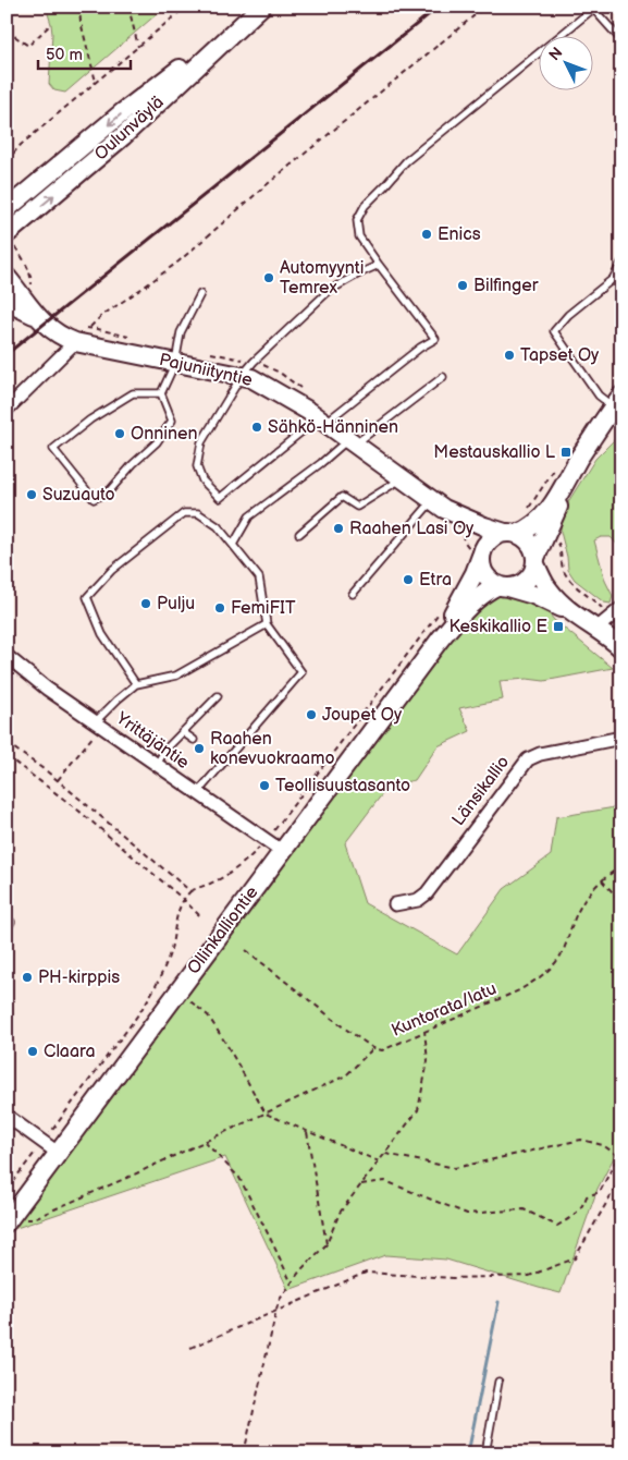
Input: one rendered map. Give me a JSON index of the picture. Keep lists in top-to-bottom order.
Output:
{
  "streets": {
    "street": [
      "Oulunväylä",
      "Pajuniityntie",
      "Yrittäjäntie",
      "Länsikallio",
      "Ollinkalliontie"
    ],
    "path": ["Kuntorata/latu"]
  },
  "crossings": [
    ["Pajuniityntie", "Ollinkalliontie"],
    ["Yrittäjäntie", "Ollinkalliontie"]
  ],
  "places": {
    "other": [
      "Enics",
      "Automyynti Temrex",
      "Bilfinger",
      "Tapset Oy",
      "Sähkö-Hänninen",
      "Onninen",
      "Suzuauto",
      "Raahen Lasi Oy",
      "Etra",
      "Pulju",
      "FemiFIT",
      "Joupet Oy",
      "Raahen konevuokraamo",
      "Teollisuustasanto",
      "PH-kirppis",
      "Claara"
    ],
    "transit": ["Mestauskallio L", "Keskikallio E"]
  },
  "scale_bar": "50 m",
  "north": "top left"
}
